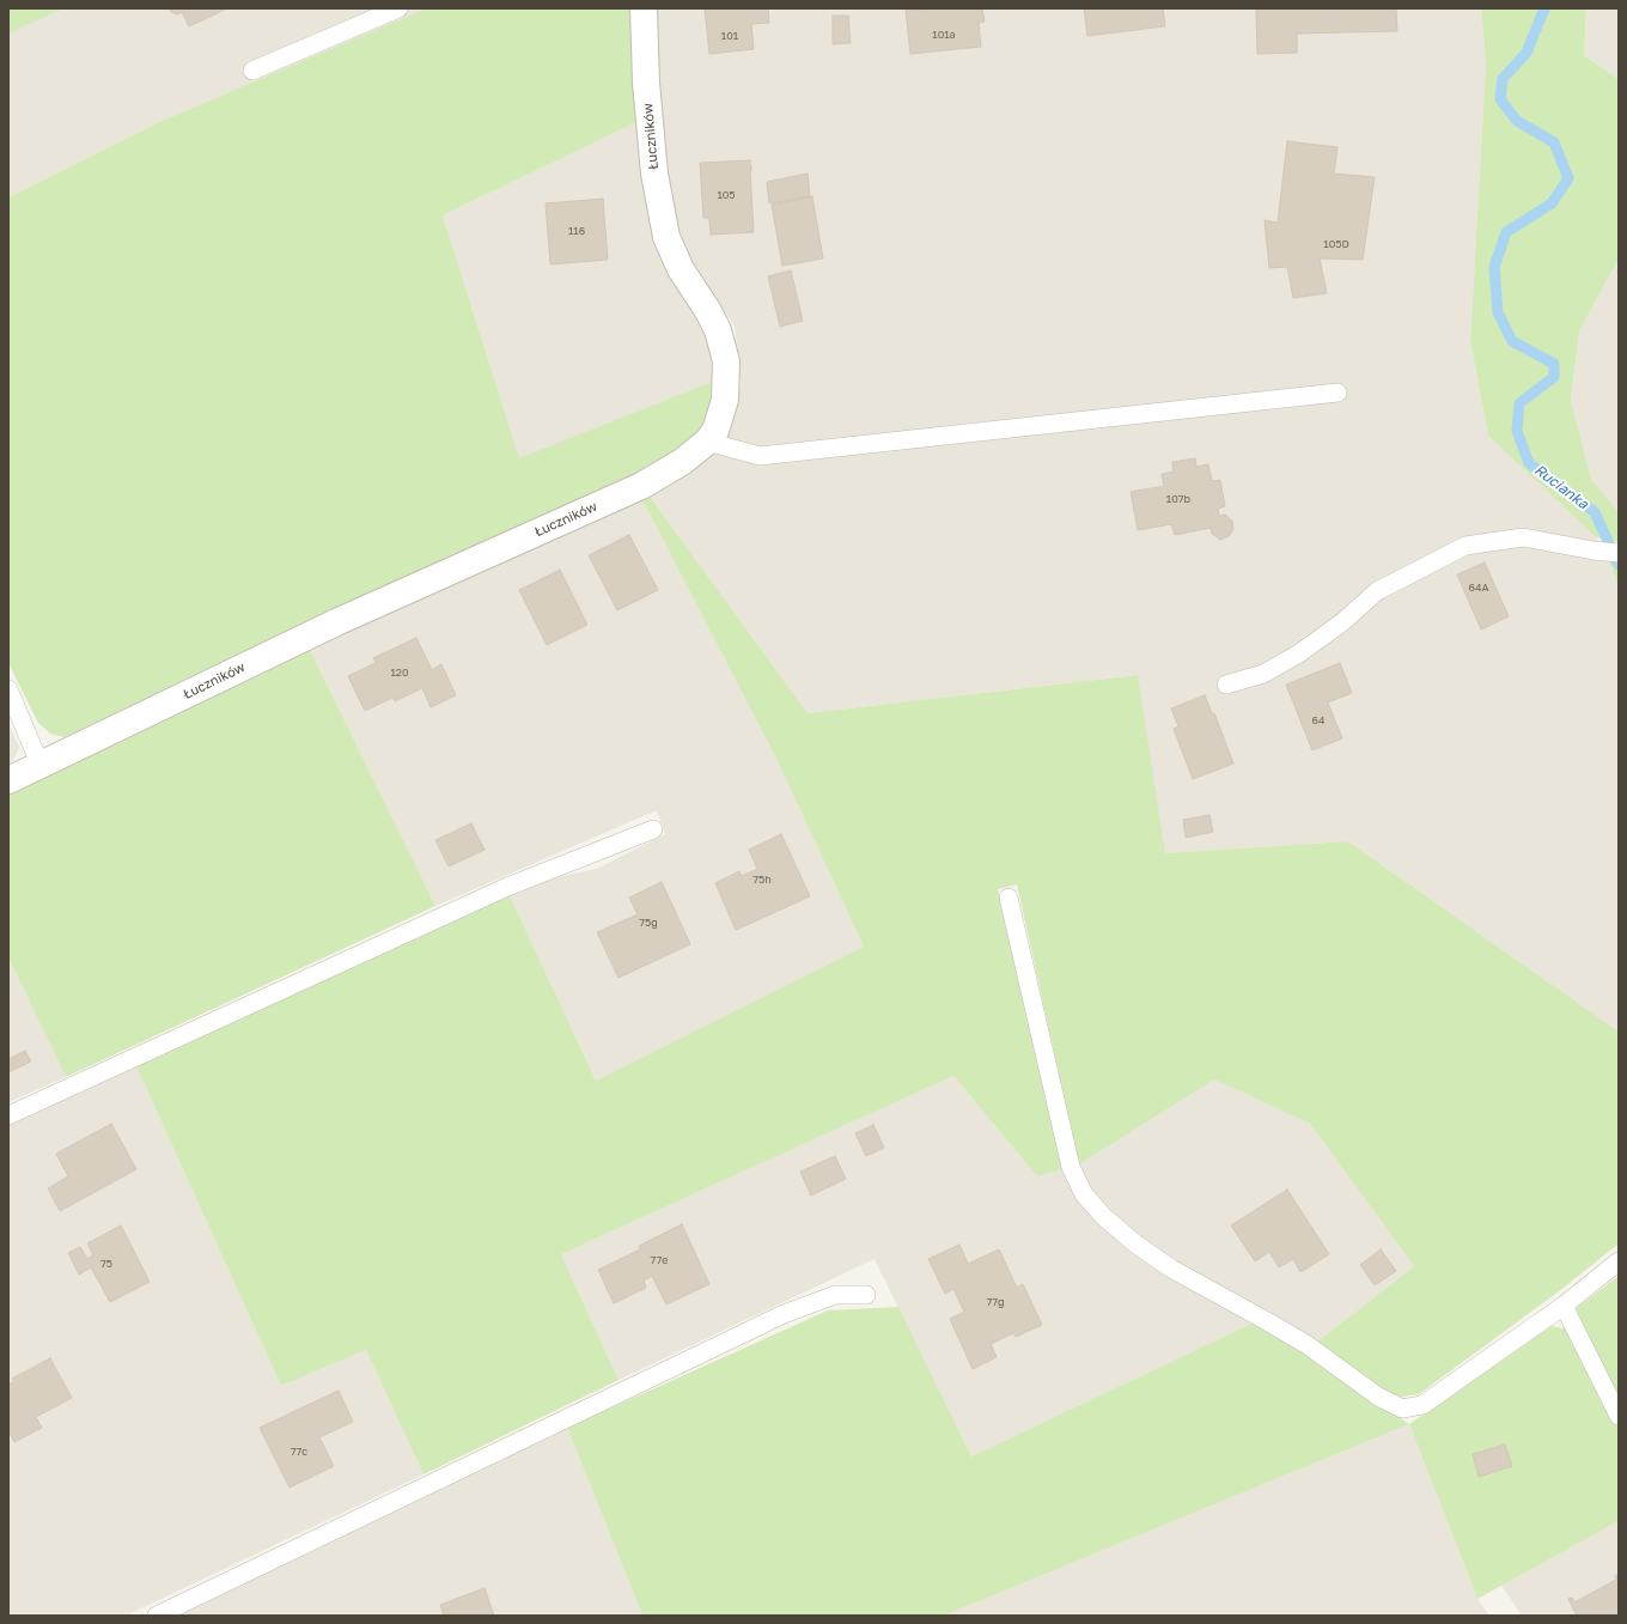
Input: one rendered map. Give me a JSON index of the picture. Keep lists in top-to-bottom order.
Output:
{
  "streets": {
    "street": ["Łuczników"]
  },
  "water": ["Rucianka"],
  "house_numbers": [
    "101a",
    "101",
    "105",
    "116",
    "105D",
    "107b",
    "64A",
    "120",
    "64",
    "75h",
    "75g",
    "77e",
    "75",
    "77g",
    "77c"
  ]
}
